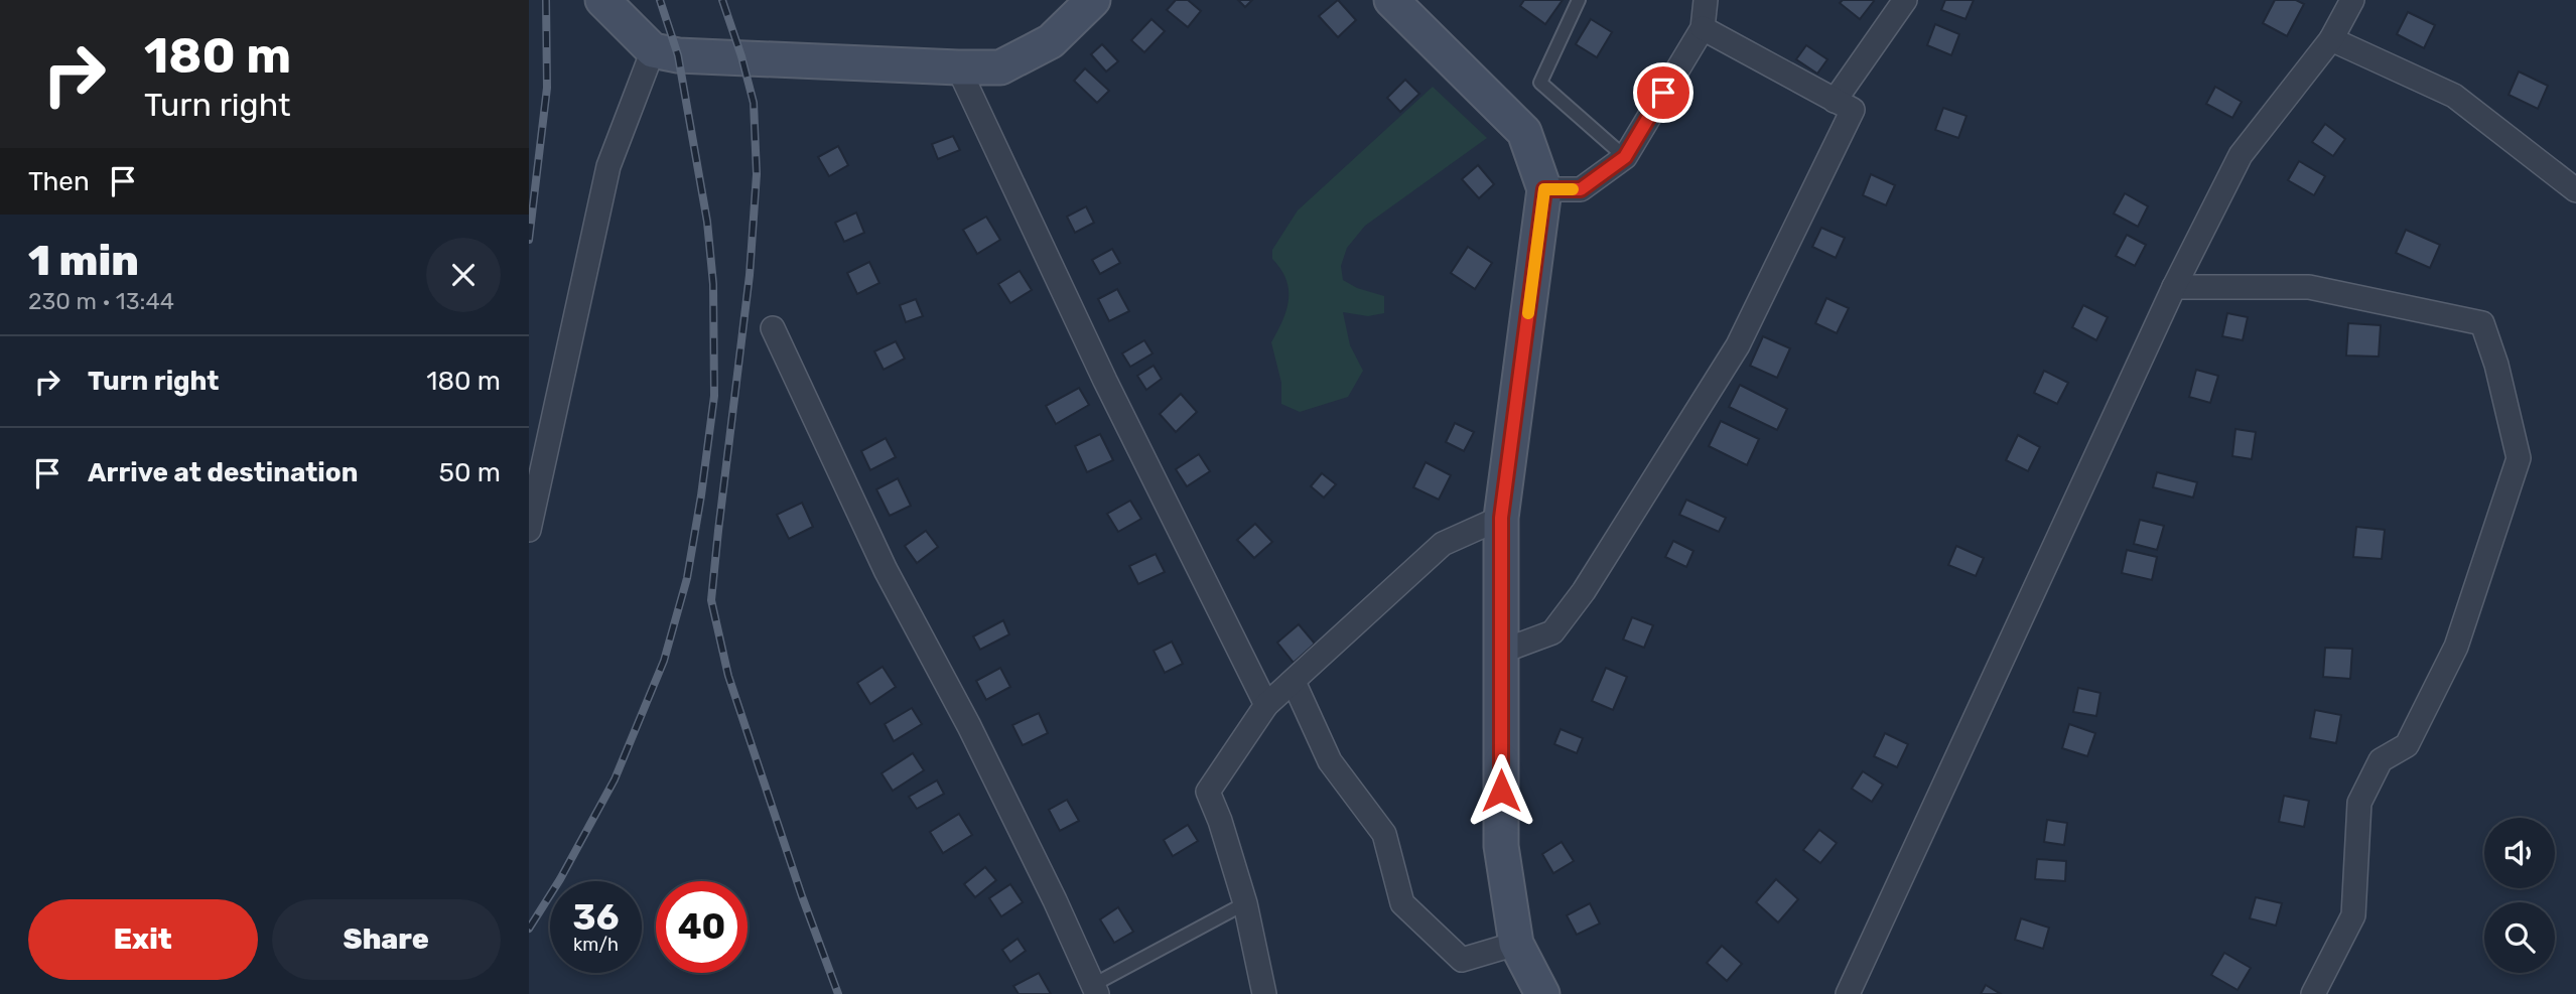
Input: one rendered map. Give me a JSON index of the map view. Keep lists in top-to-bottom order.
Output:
{
  "page": {
    "turn": ["180 m", "Turn right"],
    "then": "Then",
    "heading": ["1 min", "230 m · 13:44"],
    "list": [
      {
        "name": "Turn right",
        "value": "180 m"
      },
      {
        "name": "Arrive at destination",
        "value": "50 m"
      }
    ],
    "speed": "36 km/h",
    "limit": "40",
    "buttons": ["Exit", "Share"]
  }
}
